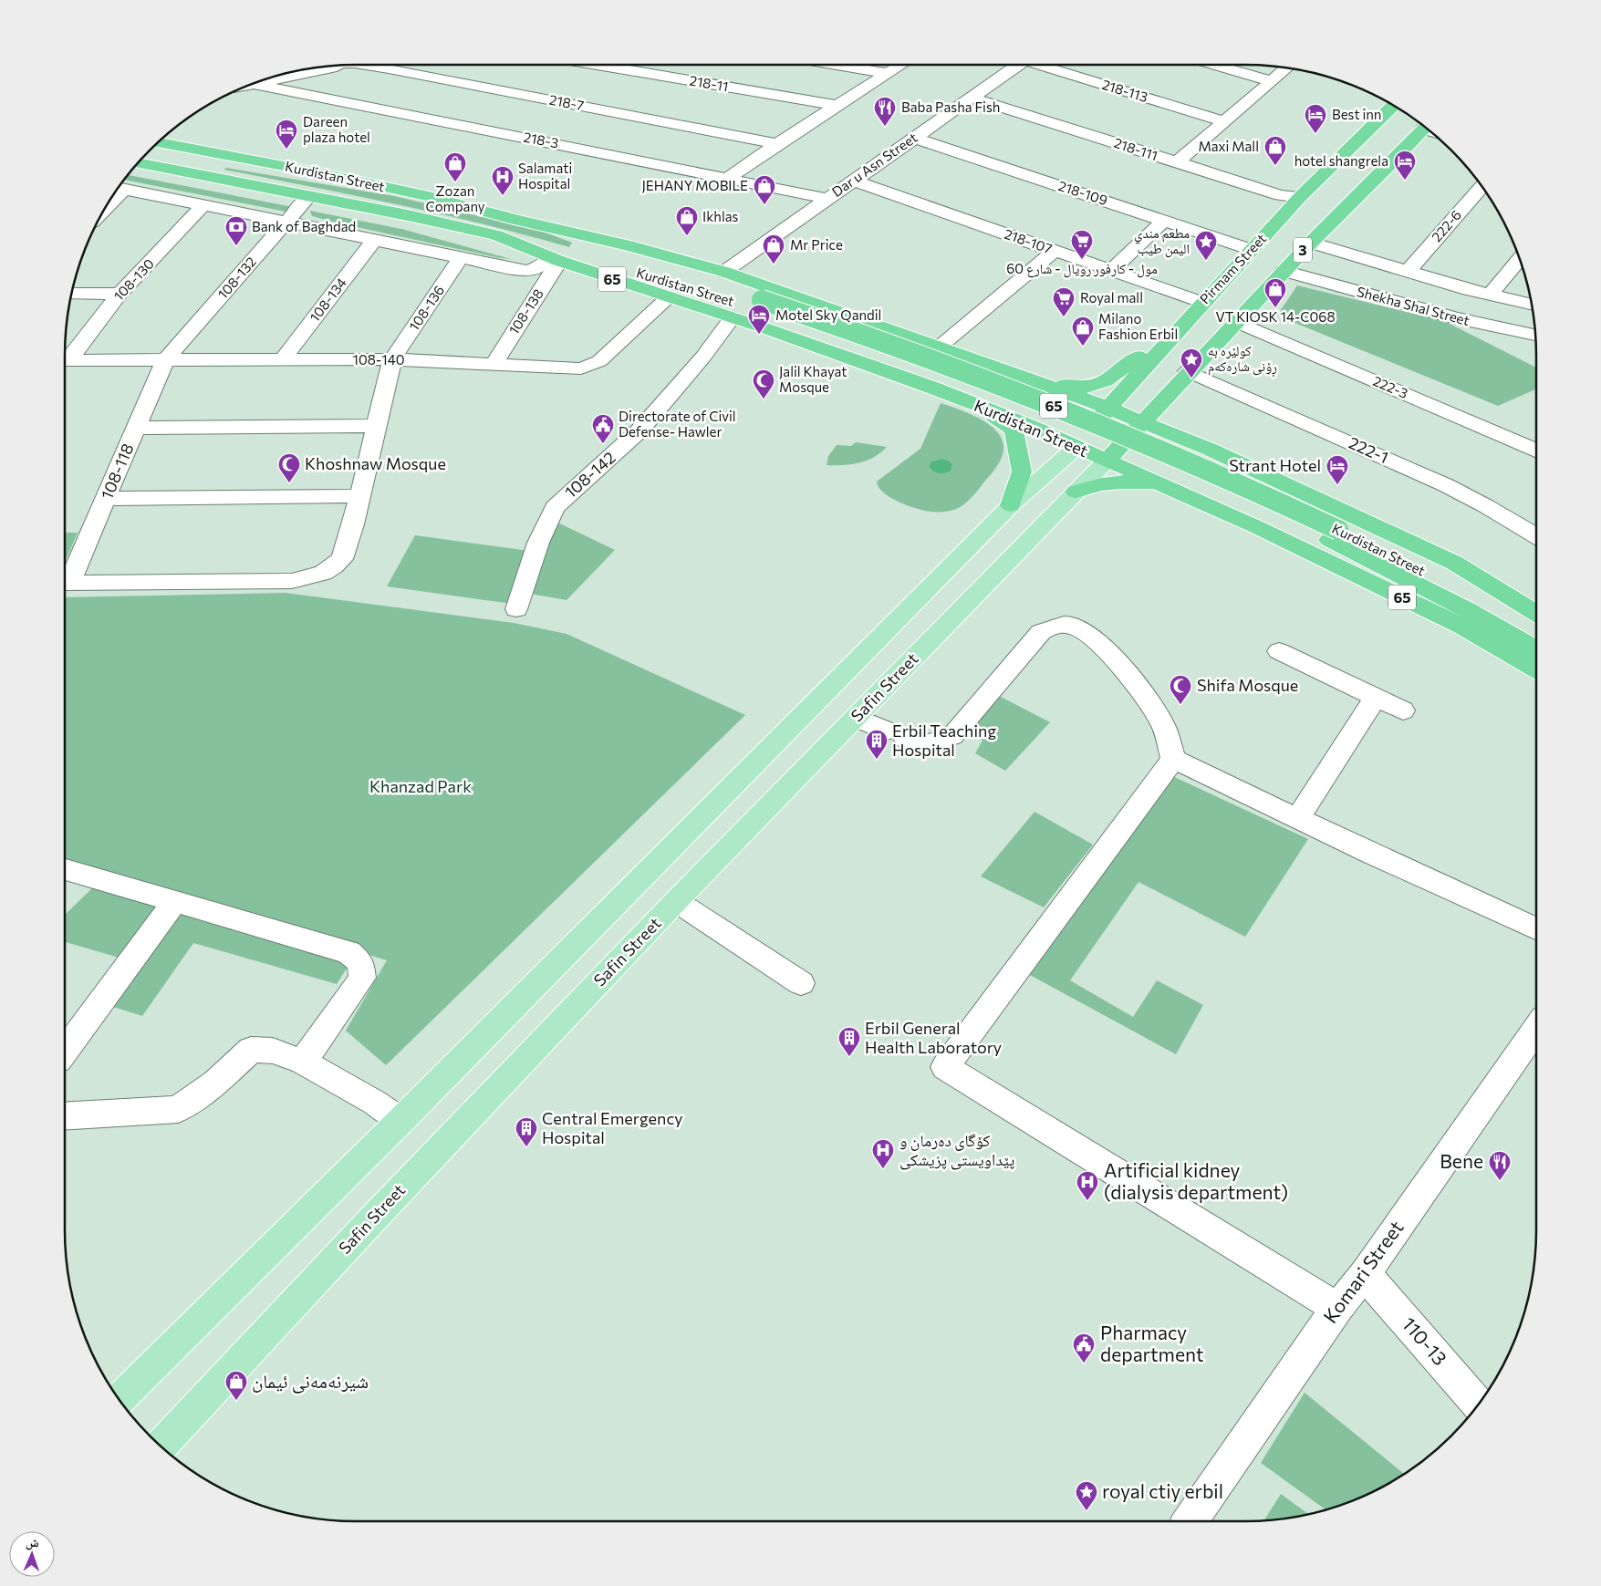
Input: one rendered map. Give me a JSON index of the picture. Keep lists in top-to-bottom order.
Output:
{
  "streets": {
    "highway": [
      "Kurdistan Street",
      "3",
      "Pirmam Street",
      "65"
    ],
    "main road": ["Safin Street"],
    "street": [
      "218-11",
      "218-113",
      "218-7",
      "218-3",
      "218-111",
      "Dar u Asn Street",
      "218-109",
      "222-6",
      "218-107",
      "108-132",
      "108-130",
      "108-134",
      "Shekha Shal Street",
      "108-136",
      "108-138",
      "108-140",
      "222-3",
      "222-1",
      "108-118",
      "108-142",
      "Komari Street",
      "110-13"
    ]
  },
  "crossings": [
    ["218-3", "Dar u Asn Street"],
    ["218-111", "Dar u Asn Street"],
    ["218-111", "Pirmam Street"],
    ["Dar u Asn Street", "Kurdistan Street"],
    ["Dar u Asn Street", "218-109"],
    ["Dar u Asn Street", "218-107"],
    ["Kurdistan Street", "3"],
    ["Kurdistan Street", "Pirmam Street"],
    ["Kurdistan Street", "108-132"],
    ["Kurdistan Street", "108-138"],
    ["Kurdistan Street", "108-140"],
    ["Kurdistan Street", "108-142"],
    ["Kurdistan Street", "Safin Street"],
    ["218-109", "Pirmam Street"],
    ["222-6", "Shekha Shal Street"],
    ["218-107", "Pirmam Street"],
    ["3", "Shekha Shal Street"],
    ["3", "222-3"],
    ["3", "222-1"],
    ["3", "Safin Street"],
    ["108-132", "108-140"],
    ["108-132", "108-118"],
    ["108-130", "108-140"],
    ["108-134", "108-140"],
    ["108-136", "108-140"],
    ["108-138", "108-140"],
    ["108-140", "108-118"],
    ["Komari Street", "110-13"]
  ],
  "parks": ["Khanzad Park"],
  "places": {
    "restaurant": ["Baba Pasha Fish", "Bene"],
    "hotel": [
      "Best inn",
      "Dareen plaza hotel",
      "hotel shangrela",
      "Motel Sky Qandil",
      "Strant Hotel"
    ],
    "shop": [
      "Maxi Mall",
      "Zozan Company",
      "JEHANY MOBILE",
      "Ikhlas",
      "Mr Price",
      "VT KIOSK 14-C068",
      "Milano Fashion Erbil",
      "شیرنەمەنی ئیمان"
    ],
    "hospital": ["Salamati Hospital", "کۆگای دەرمان و پێداویستی پزیشکی", "Artificial kidney (dialysis department)"],
    "bank": ["Bank of Baghdad"],
    "supermarket": ["مول - كارفور رويال - شارع 60", "Royal mall"],
    "place": ["مطعم مندي اليمن طيب", "کولێرە بە ڕۆنی شارەکەم", "royal ctiy erbil"],
    "mosque": ["Jalil Khayat Mosque", "Khoshnaw Mosque", "Shifa Mosque"],
    "public building": ["Directorate of Civil Defense- Hawler", "Pharmacy department"],
    "building": ["Erbil Teaching Hospital", "Erbil General Health Laboratory", "Central Emergency Hospital"]
  },
  "north": "top"
}
